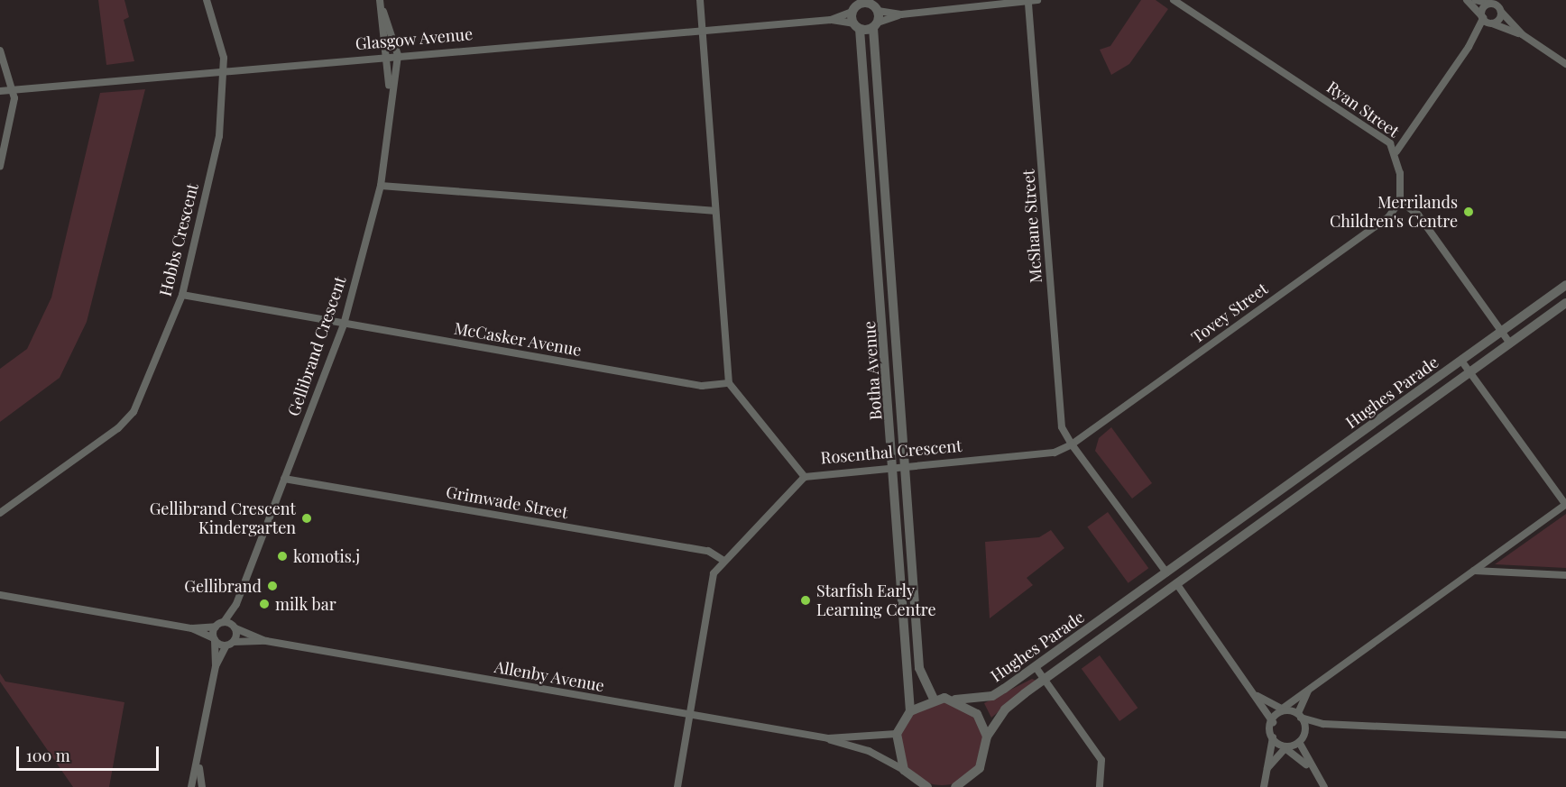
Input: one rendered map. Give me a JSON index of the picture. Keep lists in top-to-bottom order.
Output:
{
  "streets": {
    "street": [
      "Glasgow Avenue",
      "Ryan Street",
      "McShane Street",
      "Hobbs Crescent",
      "Tovey Street",
      "McCasker Avenue",
      "Gellibrand Crescent",
      "Botha Avenue",
      "Hughes Parade",
      "Rosenthal Crescent",
      "Grimwade Street",
      "Allenby Avenue"
    ]
  },
  "crossings": [
    ["Glasgow Avenue", "Hobbs Crescent"],
    ["Glasgow Avenue", "Gellibrand Crescent"],
    ["Glasgow Avenue", "Botha Avenue"],
    ["Ryan Street", "Tovey Street"],
    ["McShane Street", "Tovey Street"],
    ["McShane Street", "Rosenthal Crescent"],
    ["Hobbs Crescent", "McCasker Avenue"],
    ["Tovey Street", "Rosenthal Crescent"],
    ["McCasker Avenue", "Gellibrand Crescent"],
    ["Gellibrand Crescent", "Grimwade Street"],
    ["Gellibrand Crescent", "Allenby Avenue"],
    ["Botha Avenue", "Hughes Parade"],
    ["Botha Avenue", "Rosenthal Crescent"],
    ["Rosenthal Crescent", "Grimwade Street"],
    ["Rosenthal Crescent", "Allenby Avenue"]
  ],
  "places": [
    "Merrilands Children's Centre",
    "Gellibrand Crescent Kindergarten",
    "komotis.j",
    "Gellibrand",
    "Starfish Early Learning Centre",
    "milk bar"
  ],
  "scale_bar": "100 m"
}
